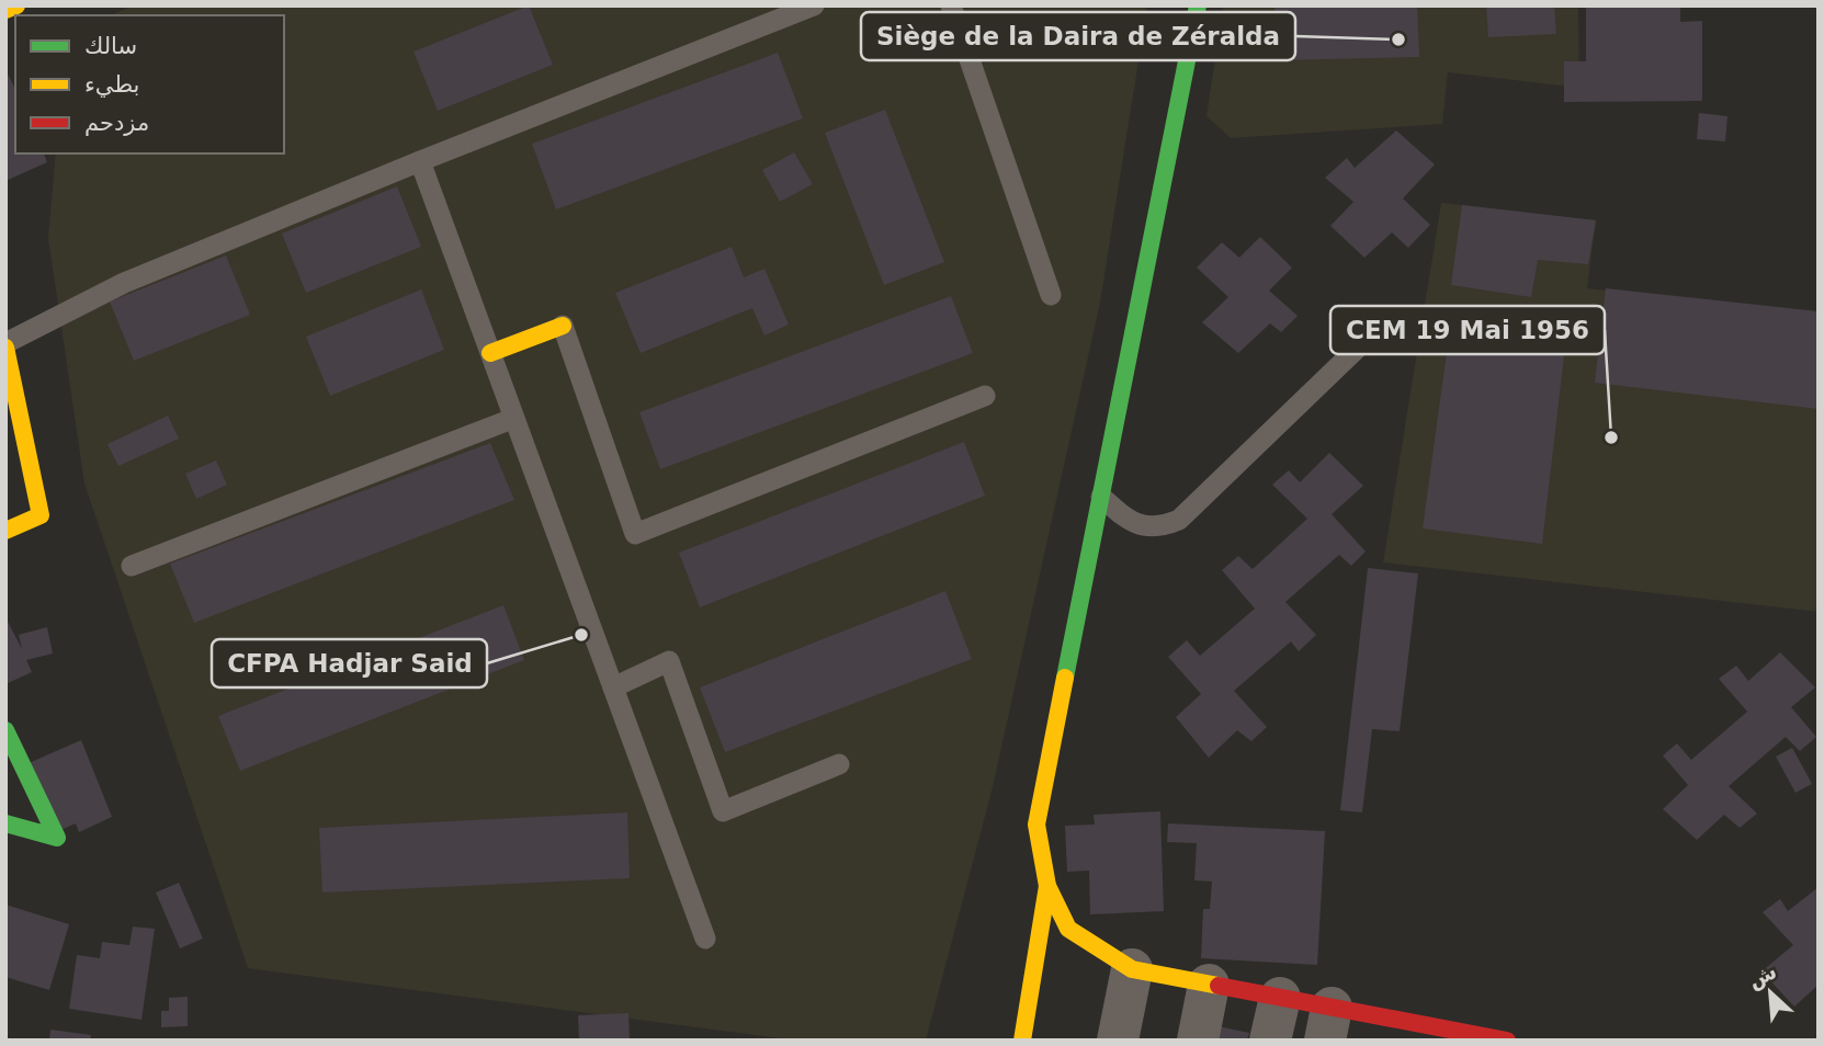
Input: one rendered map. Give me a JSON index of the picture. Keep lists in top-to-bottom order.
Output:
{
  "places": ["Siège de la Daira de Zéralda", "CEM 19 Mai 1956", "CFPA Hadjar Said"],
  "legend": ["سالك", "بطيء", "مزدحم"],
  "north": "top left"
}
